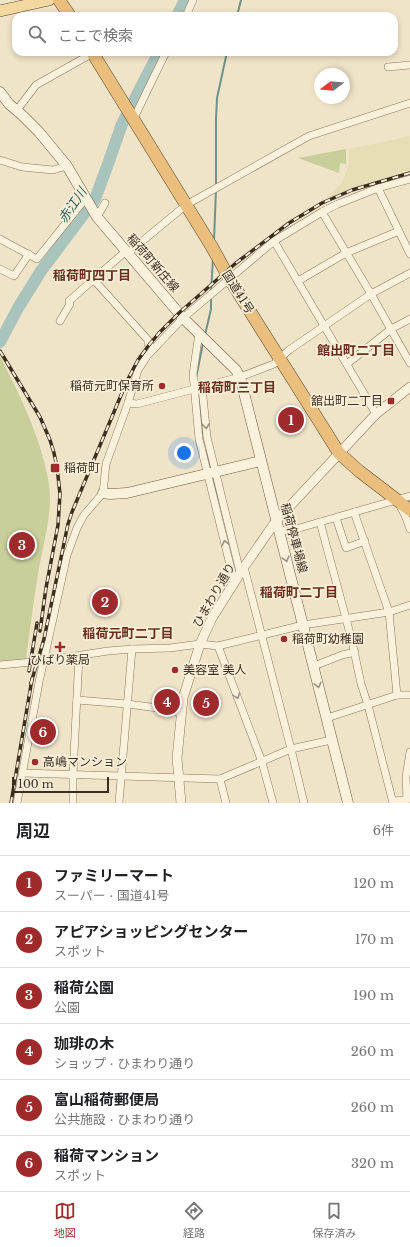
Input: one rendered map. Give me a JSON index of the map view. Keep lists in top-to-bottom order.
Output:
{
  "streets": {
    "highway": ["国道41号"],
    "main road": ["稲荷町新庄線", "稲荷停車場線"],
    "street": ["ひまわり通り"]
  },
  "crossings": [
    ["稲荷町新庄線", "稲荷停車場線"],
    ["国道41号", "ひまわり通り"],
    ["稲荷停車場線", "ひまわり通り"]
  ],
  "one_way": ["稲荷停車場線"],
  "districts": [
    "稲荷町四丁目",
    "館出町二丁目",
    "稲荷町三丁目",
    "稲荷町二丁目",
    "稲荷元町二丁目"
  ],
  "water": ["赤江川"],
  "places": {
    "other": [
      "稲荷元町保育所",
      "稲荷町幼稚園",
      "美容室 美人",
      "高嶋マンション"
    ],
    "transit": ["舘出町二丁目", "稲荷町"],
    "health": ["ひばり薬局"]
  },
  "scale_bar": "100 m",
  "north": "left",
  "page": {
    "search": "ここで検索",
    "pins": [
      "1",
      "3",
      "2",
      "4",
      "5",
      "6"
    ],
    "scale": "100 m",
    "heading": ["周辺", "6件"],
    "list": [
      {
        "mark": "1",
        "name": "ファミリーマート",
        "note": "スーパー · 国道41号",
        "value": "120 m"
      },
      {
        "mark": "2",
        "name": "アピアショッピングセンター",
        "note": "スポット",
        "value": "170 m"
      },
      {
        "mark": "3",
        "name": "稲荷公園",
        "note": "公園",
        "value": "190 m"
      },
      {
        "mark": "4",
        "name": "珈琲の木",
        "note": "ショップ · ひまわり通り",
        "value": "260 m"
      },
      {
        "mark": "5",
        "name": "富山稲荷郵便局",
        "note": "公共施設 · ひまわり通り",
        "value": "260 m"
      },
      {
        "mark": "6",
        "name": "稲荷マンション",
        "note": "スポット",
        "value": "320 m"
      }
    ],
    "nav": ["地図", "経路", "保存済み"]
  }
}
